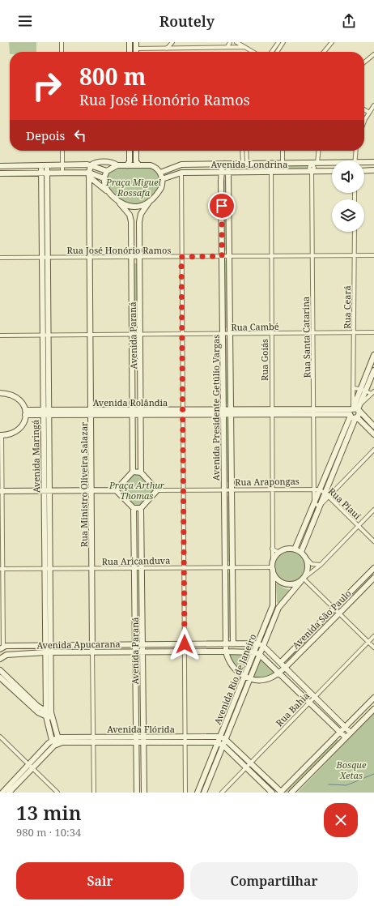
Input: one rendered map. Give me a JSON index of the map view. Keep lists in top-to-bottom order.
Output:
{
  "streets": {
    "street": [
      "Avenida Londrina",
      "Rua José Honório Ramos",
      "Rua Ceará",
      "Rua Cambé",
      "Avenida Paraná",
      "Rua Santa Catarina",
      "Rua Goiás",
      "Avenida Rolândia",
      "Avenida Presidente Getúlio Vargas",
      "Avenida Maringá",
      "Rua Arapongas",
      "Rua Ministro Oliveira Salazar",
      "Rua Piauí",
      "Rua Aricanduva",
      "Avenida São Paulo",
      "Avenida Apucarana",
      "Avenida Rio de Janeiro",
      "Rua Bahia",
      "Avenida Flórida"
    ]
  },
  "crossings": [
    ["Avenida Londrina", "Avenida Paraná"],
    ["Avenida Londrina", "Rua Santa Catarina"],
    ["Avenida Londrina", "Rua Goiás"],
    ["Avenida Londrina", "Avenida Presidente Getúlio Vargas"],
    ["Rua José Honório Ramos", "Rua Ceará"],
    ["Rua José Honório Ramos", "Avenida Paraná"],
    ["Rua José Honório Ramos", "Rua Santa Catarina"],
    ["Rua José Honório Ramos", "Rua Goiás"],
    ["Rua José Honório Ramos", "Avenida Presidente Getúlio Vargas"],
    ["Rua José Honório Ramos", "Avenida Maringá"],
    ["Rua José Honório Ramos", "Rua Ministro Oliveira Salazar"],
    ["Rua Ceará", "Rua Cambé"],
    ["Rua Ceará", "Avenida Rolândia"],
    ["Rua Cambé", "Avenida Paraná"],
    ["Rua Cambé", "Rua Santa Catarina"],
    ["Rua Cambé", "Rua Goiás"],
    ["Rua Cambé", "Avenida Presidente Getúlio Vargas"],
    ["Rua Cambé", "Avenida Maringá"],
    ["Rua Cambé", "Rua Ministro Oliveira Salazar"],
    ["Avenida Paraná", "Avenida Rolândia"],
    ["Avenida Paraná", "Rua Aricanduva"],
    ["Avenida Paraná", "Avenida Apucarana"],
    ["Avenida Paraná", "Avenida Flórida"],
    ["Rua Santa Catarina", "Avenida Rolândia"],
    ["Rua Santa Catarina", "Rua Arapongas"],
    ["Rua Santa Catarina", "Rua Piauí"],
    ["Rua Goiás", "Avenida Rolândia"],
    ["Rua Goiás", "Rua Arapongas"],
    ["Rua Goiás", "Rua Aricanduva"],
    ["Rua Goiás", "Avenida Rio de Janeiro"],
    ["Avenida Rolândia", "Avenida Presidente Getúlio Vargas"],
    ["Avenida Rolândia", "Avenida Maringá"],
    ["Avenida Rolândia", "Rua Ministro Oliveira Salazar"],
    ["Avenida Presidente Getúlio Vargas", "Rua Arapongas"],
    ["Avenida Presidente Getúlio Vargas", "Rua Aricanduva"],
    ["Avenida Presidente Getúlio Vargas", "Avenida Apucarana"],
    ["Avenida Maringá", "Rua Aricanduva"],
    ["Avenida Maringá", "Avenida Apucarana"],
    ["Avenida Maringá", "Avenida Flórida"],
    ["Rua Arapongas", "Rua Piauí"],
    ["Rua Ministro Oliveira Salazar", "Rua Aricanduva"],
    ["Rua Ministro Oliveira Salazar", "Avenida Apucarana"],
    ["Rua Ministro Oliveira Salazar", "Avenida Flórida"],
    ["Rua Aricanduva", "Avenida Rio de Janeiro"],
    ["Avenida São Paulo", "Avenida Apucarana"],
    ["Avenida São Paulo", "Avenida Rio de Janeiro"],
    ["Avenida Apucarana", "Avenida Rio de Janeiro"],
    ["Avenida Apucarana", "Rua Bahia"],
    ["Avenida Rio de Janeiro", "Avenida Flórida"],
    ["Rua Bahia", "Avenida Flórida"]
  ],
  "parks": ["Praça Miguel Rossafa", "Praça Arthur Thomas", "Bosque Xetas"],
  "page": {
    "header": "Routely",
    "turn": ["800 m", "Rua José Honório Ramos"],
    "then": "Depois",
    "heading": ["13 min", "980 m · 10:34"],
    "buttons": ["Sair", "Compartilhar"]
  }
}
